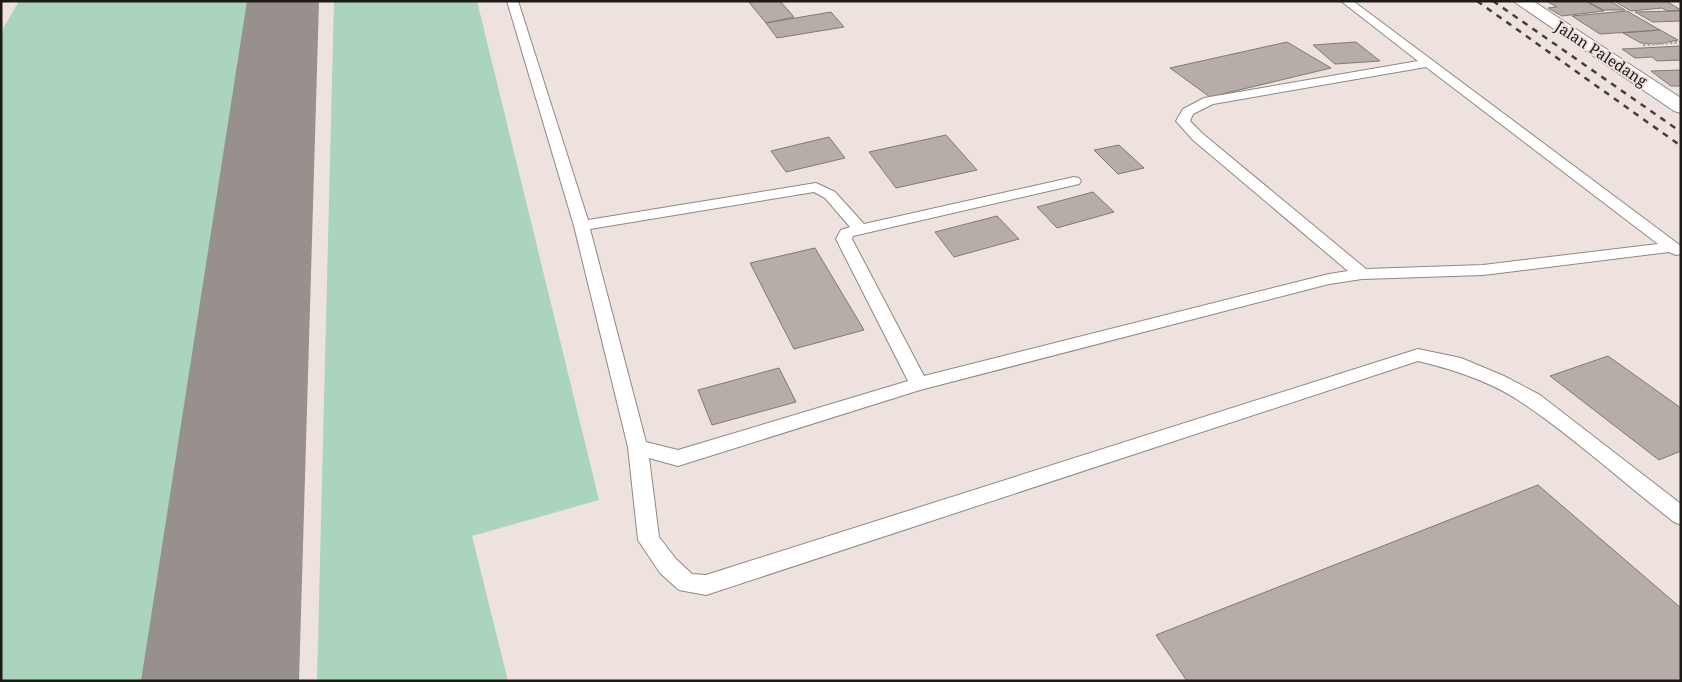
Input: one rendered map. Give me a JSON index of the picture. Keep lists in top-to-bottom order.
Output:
{
  "streets": {
    "street": ["Jalan Paledang"]
  }
}
